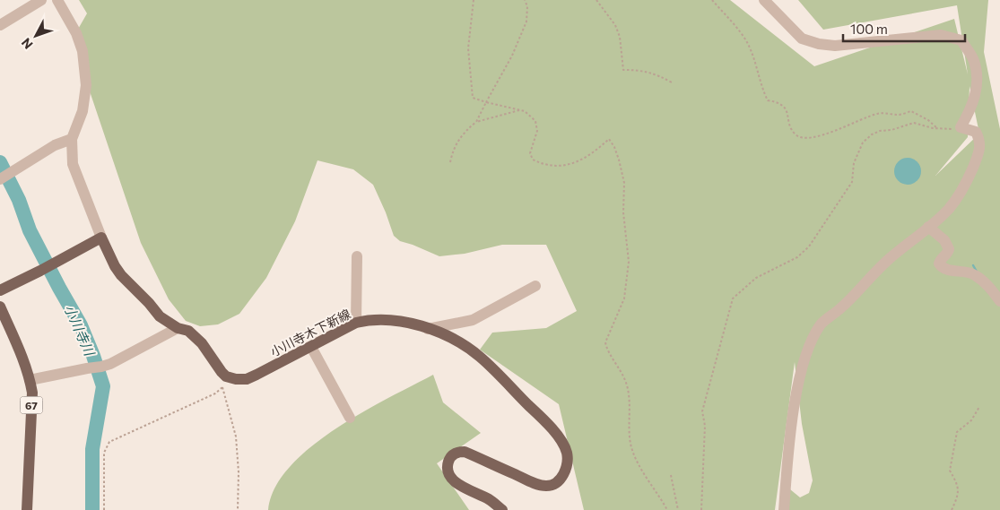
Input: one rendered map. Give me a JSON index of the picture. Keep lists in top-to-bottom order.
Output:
{
  "streets": {
    "main road": ["小川寺木下新線", "67"]
  },
  "water": ["小川寺川"],
  "scale_bar": "100 m",
  "north": "bottom left"
}
